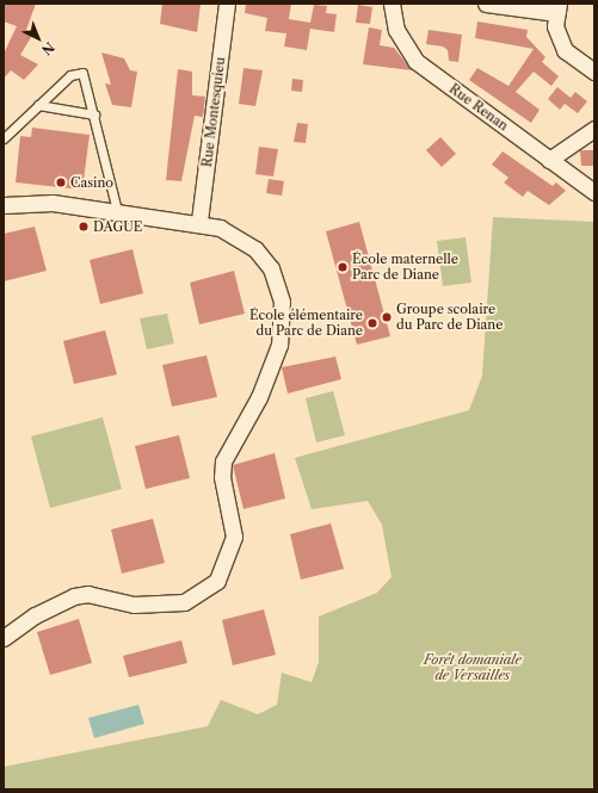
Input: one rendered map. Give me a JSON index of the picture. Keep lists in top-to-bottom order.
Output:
{
  "streets": {
    "street": ["Rue Renan", "Rue Montesquieu"]
  },
  "parks": ["Forêt domaniale de Versailles"],
  "places": [
    "Casino",
    "DAGUE",
    "École maternelle Parc de Diane",
    "Groupe scolaire du Parc de Diane",
    "École élémentaire du Parc de Diane"
  ],
  "north": "bottom right"
}
